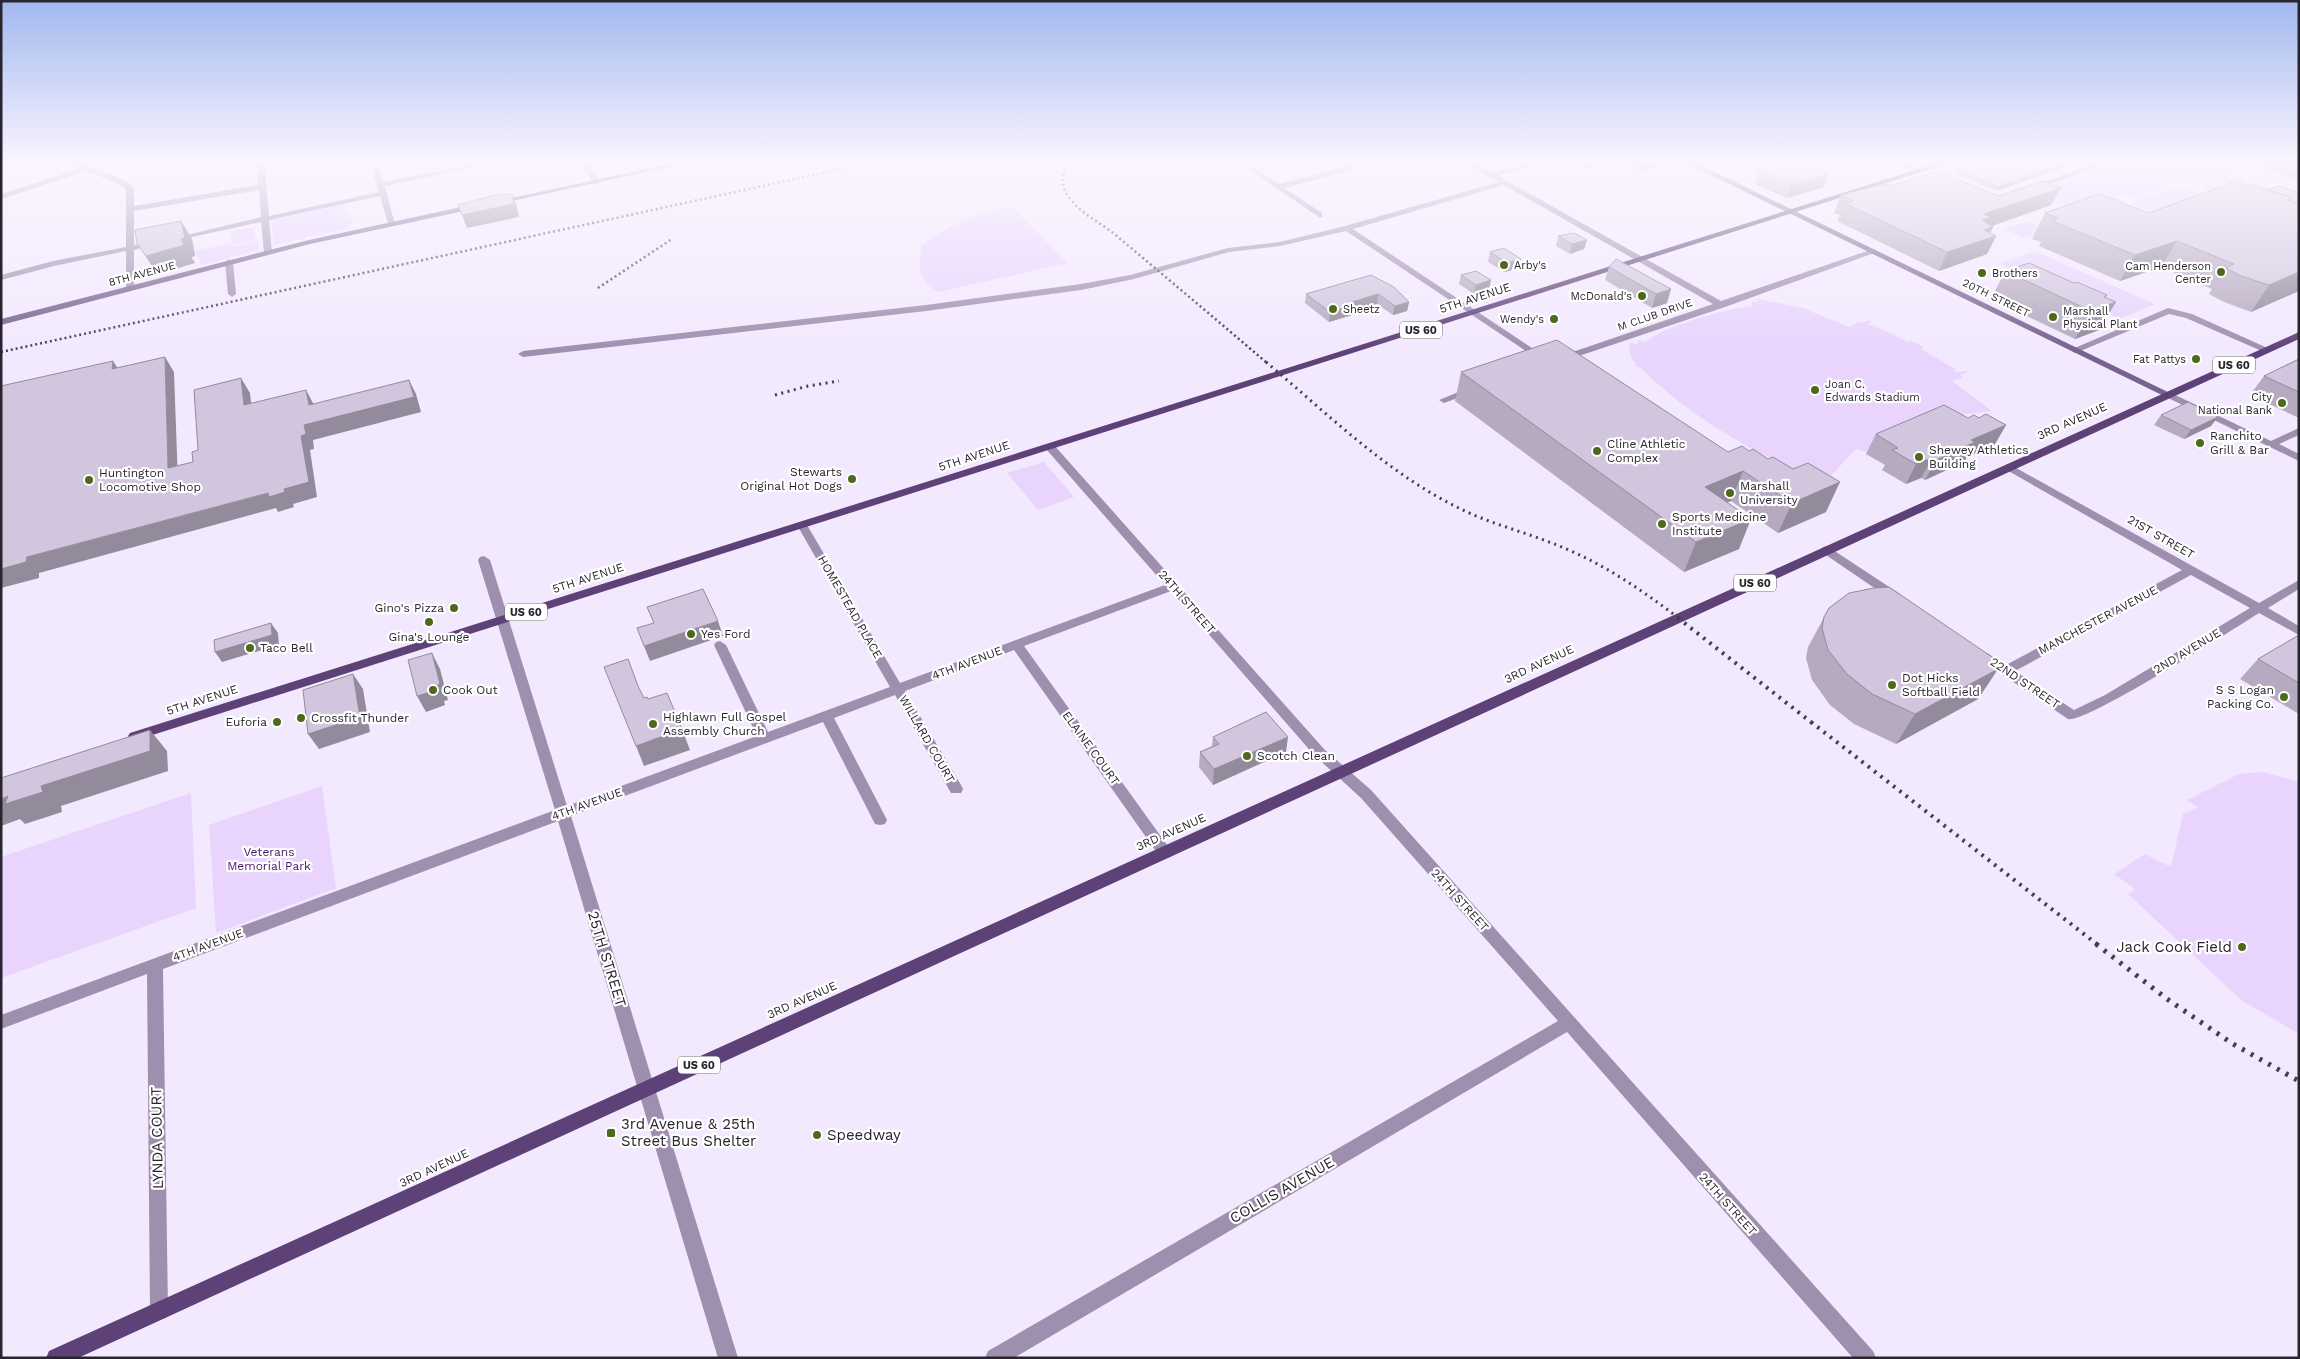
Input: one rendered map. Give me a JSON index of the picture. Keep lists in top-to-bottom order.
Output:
{
  "streets": {
    "main road": [
      "8TH AVENUE",
      "5TH AVENUE",
      "20TH STREET",
      "US 60",
      "3RD AVENUE"
    ],
    "street": [
      "M CLUB DRIVE",
      "21ST STREET",
      "24TH STREET",
      "HOMESTEAD PLACE",
      "MANCHESTER AVENUE",
      "2ND AVENUE",
      "4TH AVENUE",
      "22ND STREET",
      "WILLARD COURT",
      "ELAINE COURT",
      "25TH STREET",
      "LYNDA COURT",
      "COLLIS AVENUE"
    ]
  },
  "crossings": [
    ["5TH AVENUE", "24TH STREET"],
    ["5TH AVENUE", "HOMESTEAD PLACE"],
    ["5TH AVENUE", "25TH STREET"],
    ["20TH STREET", "M CLUB DRIVE"],
    ["20TH STREET", "3RD AVENUE"],
    ["3RD AVENUE", "21ST STREET"],
    ["3RD AVENUE", "24TH STREET"],
    ["3RD AVENUE", "ELAINE COURT"],
    ["3RD AVENUE", "25TH STREET"],
    ["3RD AVENUE", "LYNDA COURT"],
    ["21ST STREET", "MANCHESTER AVENUE"],
    ["21ST STREET", "2ND AVENUE"],
    ["24TH STREET", "4TH AVENUE"],
    ["24TH STREET", "COLLIS AVENUE"],
    ["HOMESTEAD PLACE", "4TH AVENUE"],
    ["HOMESTEAD PLACE", "WILLARD COURT"],
    ["MANCHESTER AVENUE", "22ND STREET"],
    ["2ND AVENUE", "22ND STREET"],
    ["4TH AVENUE", "WILLARD COURT"],
    ["4TH AVENUE", "ELAINE COURT"],
    ["4TH AVENUE", "25TH STREET"],
    ["4TH AVENUE", "LYNDA COURT"]
  ],
  "parks": ["Veterans Memorial Park"],
  "places": {
    "other": [
      "Arby's",
      "Cam Henderson Center",
      "Brothers",
      "McDonald's",
      "Sheetz",
      "Marshall Physical Plant",
      "Wendy's",
      "Fat Pattys",
      "Joan C. Edwards Stadium",
      "City National Bank",
      "Ranchito Grill & Bar",
      "Cline Athletic Complex",
      "Shewey Athletics Building",
      "Stewarts Original Hot Dogs",
      "Huntington Locomotive Shop",
      "Marshall University",
      "Sports Medicine Institute",
      "Gino's Pizza",
      "Gina's Lounge",
      "Yes Ford",
      "Taco Bell",
      "Dot Hicks Softball Field",
      "Cook Out",
      "S S Logan Packing Co.",
      "Crossfit Thunder",
      "Euforia",
      "Highlawn Full Gospel Assembly Church",
      "Scotch Clean",
      "Jack Cook Field",
      "Speedway"
    ],
    "transit": ["3rd Avenue & 25th Street Bus Shelter"]
  }
}
